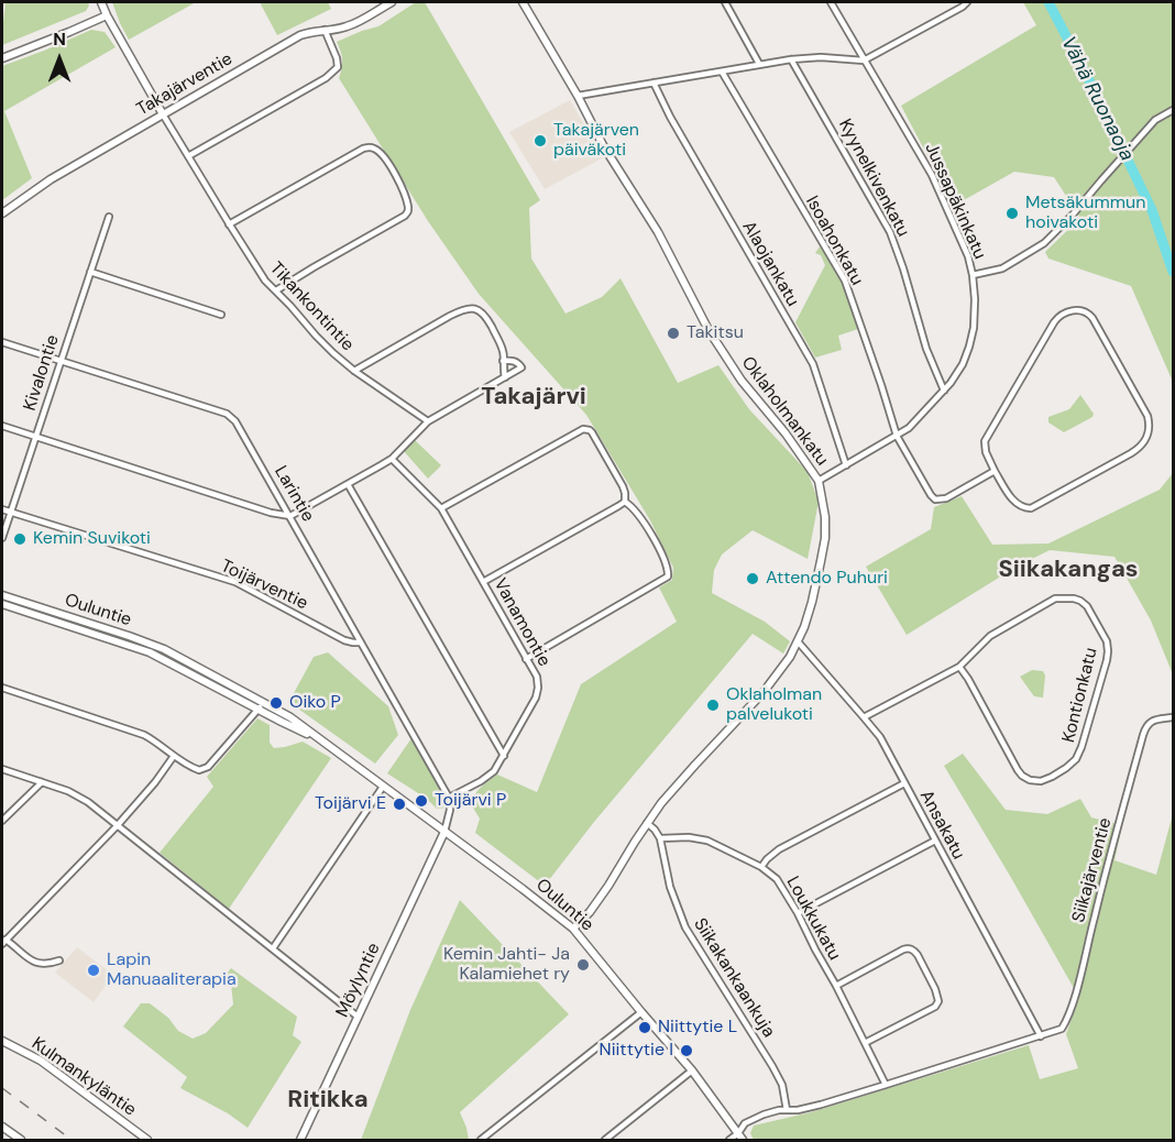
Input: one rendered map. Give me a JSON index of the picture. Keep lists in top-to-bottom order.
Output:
{
  "streets": {
    "street": [
      "Takajärventie",
      "Kyynelkivenkatu",
      "Jussapäkinkatu",
      "Isoahonkatu",
      "Alaojankatu",
      "Tikankontintie",
      "Kivalontie",
      "Oklaholmankatu",
      "Larintie",
      "Toijärventie",
      "Ouluntie",
      "Vanamontie",
      "Kontionkatu",
      "Ansakatu",
      "Siikajärventie",
      "Loukkukatu",
      "Siikakankaankuja",
      "Möylyntie",
      "Kulmankyläntie"
    ]
  },
  "crossings": [
    ["Takajärventie", "Tikankontintie"],
    ["Kyynelkivenkatu", "Jussapäkinkatu"],
    ["Jussapäkinkatu", "Isoahonkatu"],
    ["Jussapäkinkatu", "Alaojankatu"],
    ["Jussapäkinkatu", "Oklaholmankatu"],
    ["Kivalontie", "Larintie"],
    ["Kivalontie", "Toijärventie"],
    ["Oklaholmankatu", "Ouluntie"],
    ["Oklaholmankatu", "Ansakatu"],
    ["Oklaholmankatu", "Siikakankaankuja"],
    ["Larintie", "Toijärventie"],
    ["Larintie", "Vanamontie"],
    ["Ouluntie", "Siikajärventie"],
    ["Ouluntie", "Möylyntie"],
    ["Kontionkatu", "Ansakatu"],
    ["Ansakatu", "Siikajärventie"],
    ["Siikajärventie", "Loukkukatu"],
    ["Siikajärventie", "Siikakankaankuja"],
    ["Loukkukatu", "Siikakankaankuja"]
  ],
  "districts": ["Takajärvi", "Siikakangas", "Ritikka"],
  "water": ["Vähä Ruonaoja"],
  "places": [
    "Takajärven päiväkoti",
    "Metsäkummun hoivakoti",
    "Takitsu",
    "Kemin Suvikoti",
    "Attendo Puhuri",
    "Oiko P",
    "Oklaholman palvelukoti",
    "Toijärvi P",
    "Toijärvi E",
    "Kemin Jahti- Ja Kalamiehet ry",
    "Lapin Manuaaliterapia",
    "Niittytie L",
    "Niittytie I"
  ],
  "north": "top"
}
